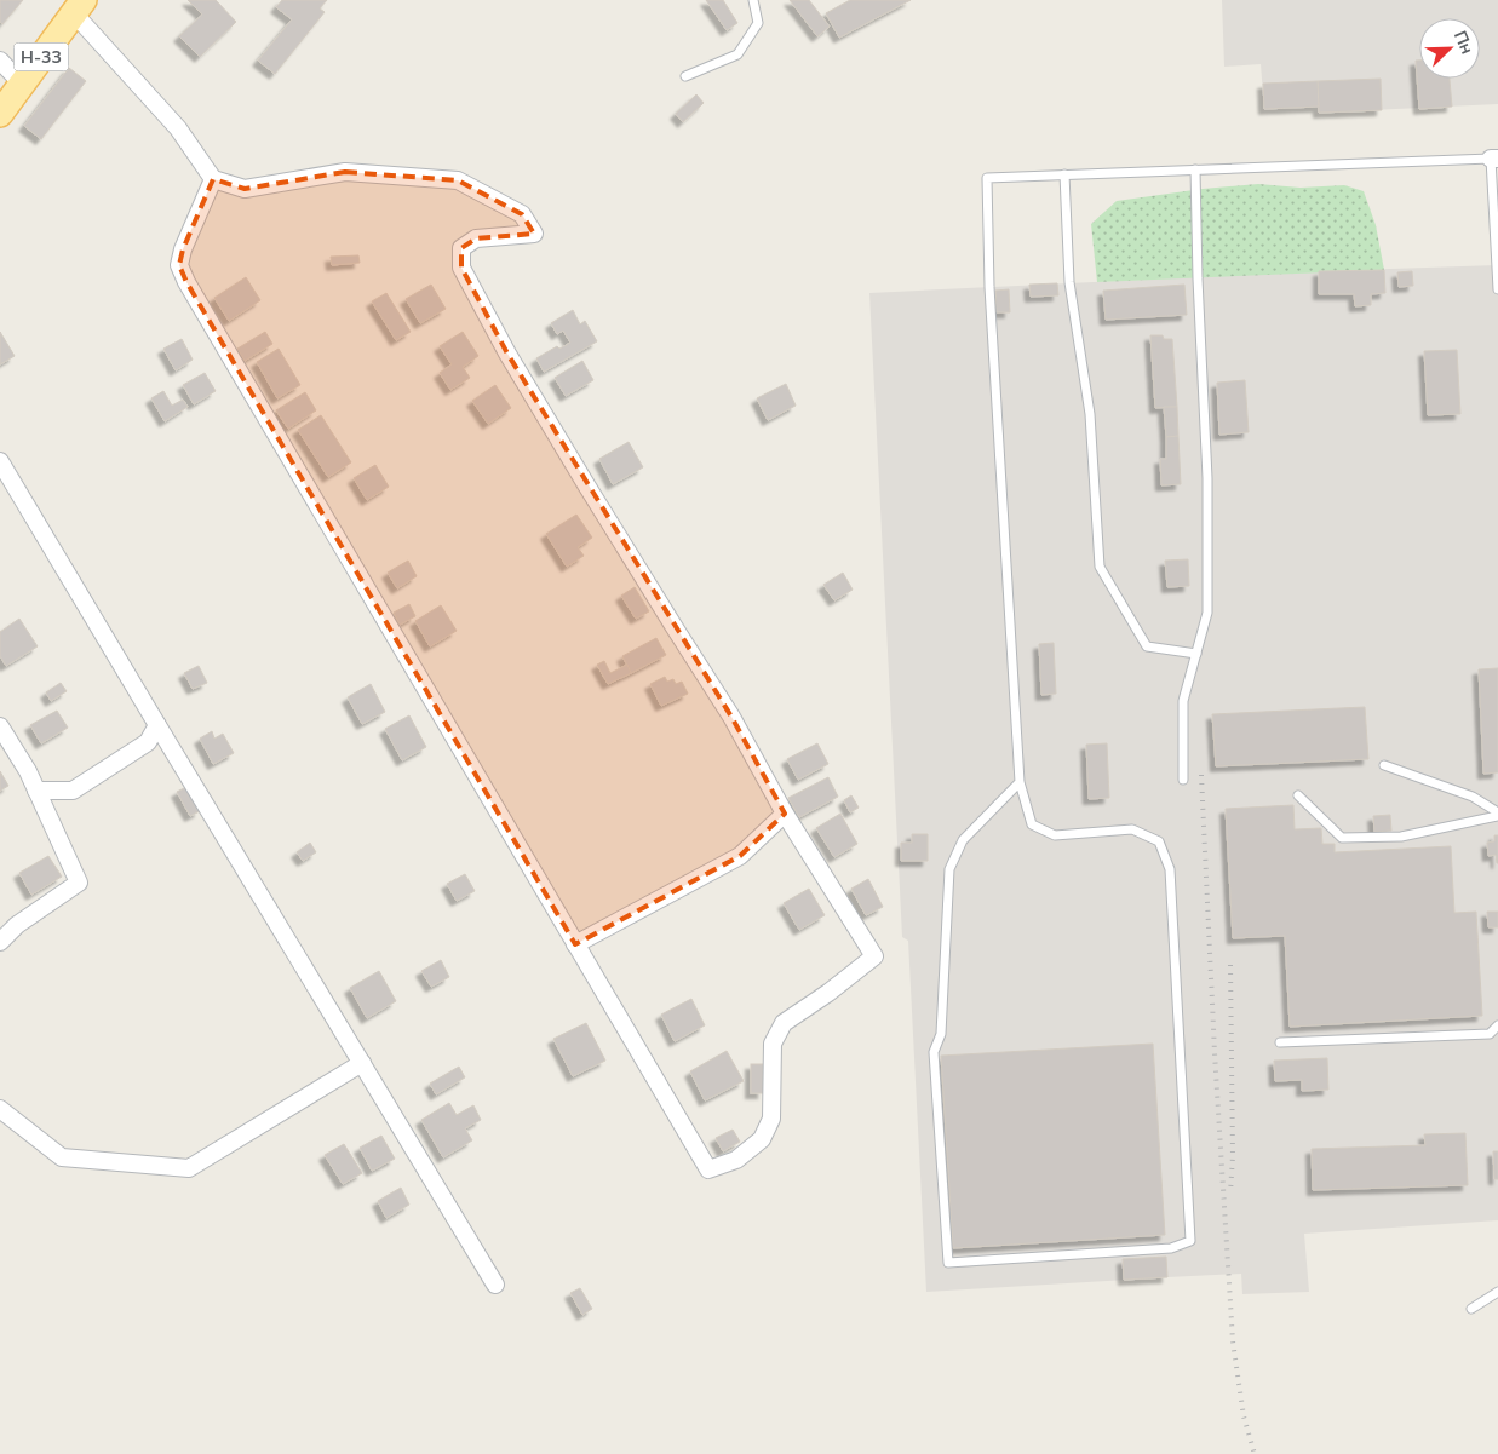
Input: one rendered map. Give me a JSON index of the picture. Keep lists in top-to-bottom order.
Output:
{
  "streets": {
    "main road": ["Н-33"]
  },
  "north": "top right"
}
